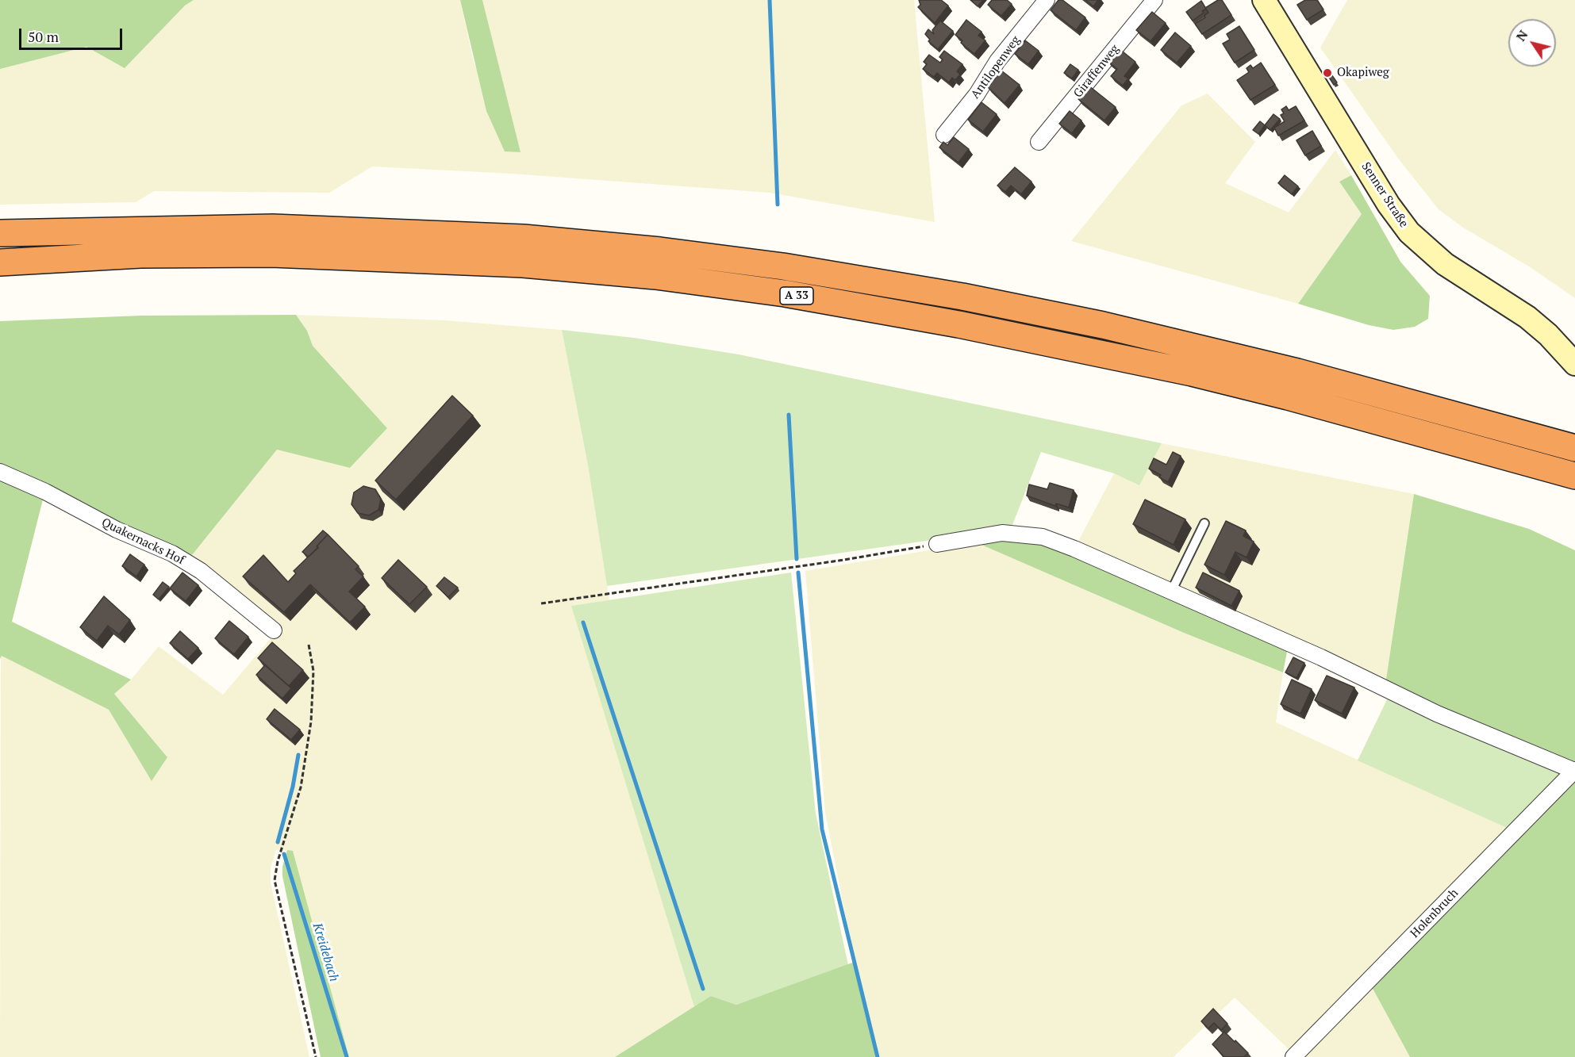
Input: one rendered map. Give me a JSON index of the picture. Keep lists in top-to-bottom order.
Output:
{
  "streets": {
    "highway": ["A 33"],
    "street": [
      "Antilopenweg",
      "Giraffenweg",
      "Senner Straße",
      "Quakernacks Hof",
      "Holenbruch"
    ]
  },
  "water": ["Kreidebach"],
  "places": ["Okapiweg"],
  "scale_bar": "50 m",
  "north": "top left"
}
